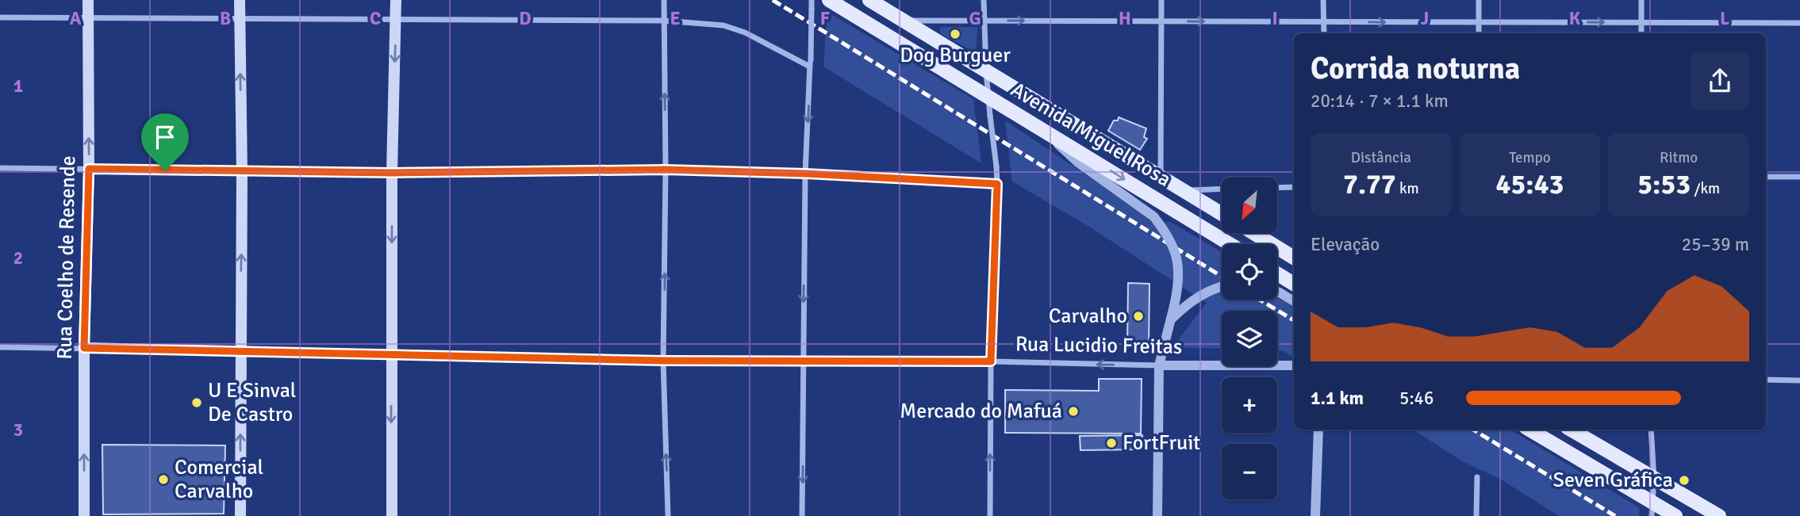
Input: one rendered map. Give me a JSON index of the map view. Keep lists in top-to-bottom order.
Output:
{
  "streets": {
    "main road": ["Avenida Miguel Rosa", "Rua Coelho de Resende"],
    "street": ["Rua Lucidio Freitas"]
  },
  "crossings": [
    ["Rua Coelho de Resende", "Rua Lucidio Freitas"]
  ],
  "one_way": ["Rua Coelho de Resende"],
  "places": [
    "Dog Burguer",
    "Carvalho",
    "U E Sinval De Castro",
    "Mercado do Mafuá",
    "FortFruit",
    "Comercial Carvalho",
    "Seven Gráfica"
  ],
  "north": "bottom left",
  "page": {
    "heading": ["Corrida noturna", "20:14 · 7 × 1.1 km"],
    "stats": [
      ["Distância", "7.77 km"],
      ["Tempo", "45:43"],
      ["Ritmo", "5:53 /km"]
    ],
    "map_buttons": ["+", "−"],
    "chart": ["Elevação", "25–39 m"],
    "list": [
      {
        "name": "1.1 km",
        "note": "5:46"
      }
    ]
  },
  "grid": {
    "columns": [
      "A",
      "B",
      "C",
      "D",
      "E",
      "F",
      "G",
      "H",
      "I",
      "J",
      "K",
      "L"
    ],
    "rows": ["1", "2", "3"]
  }
}
